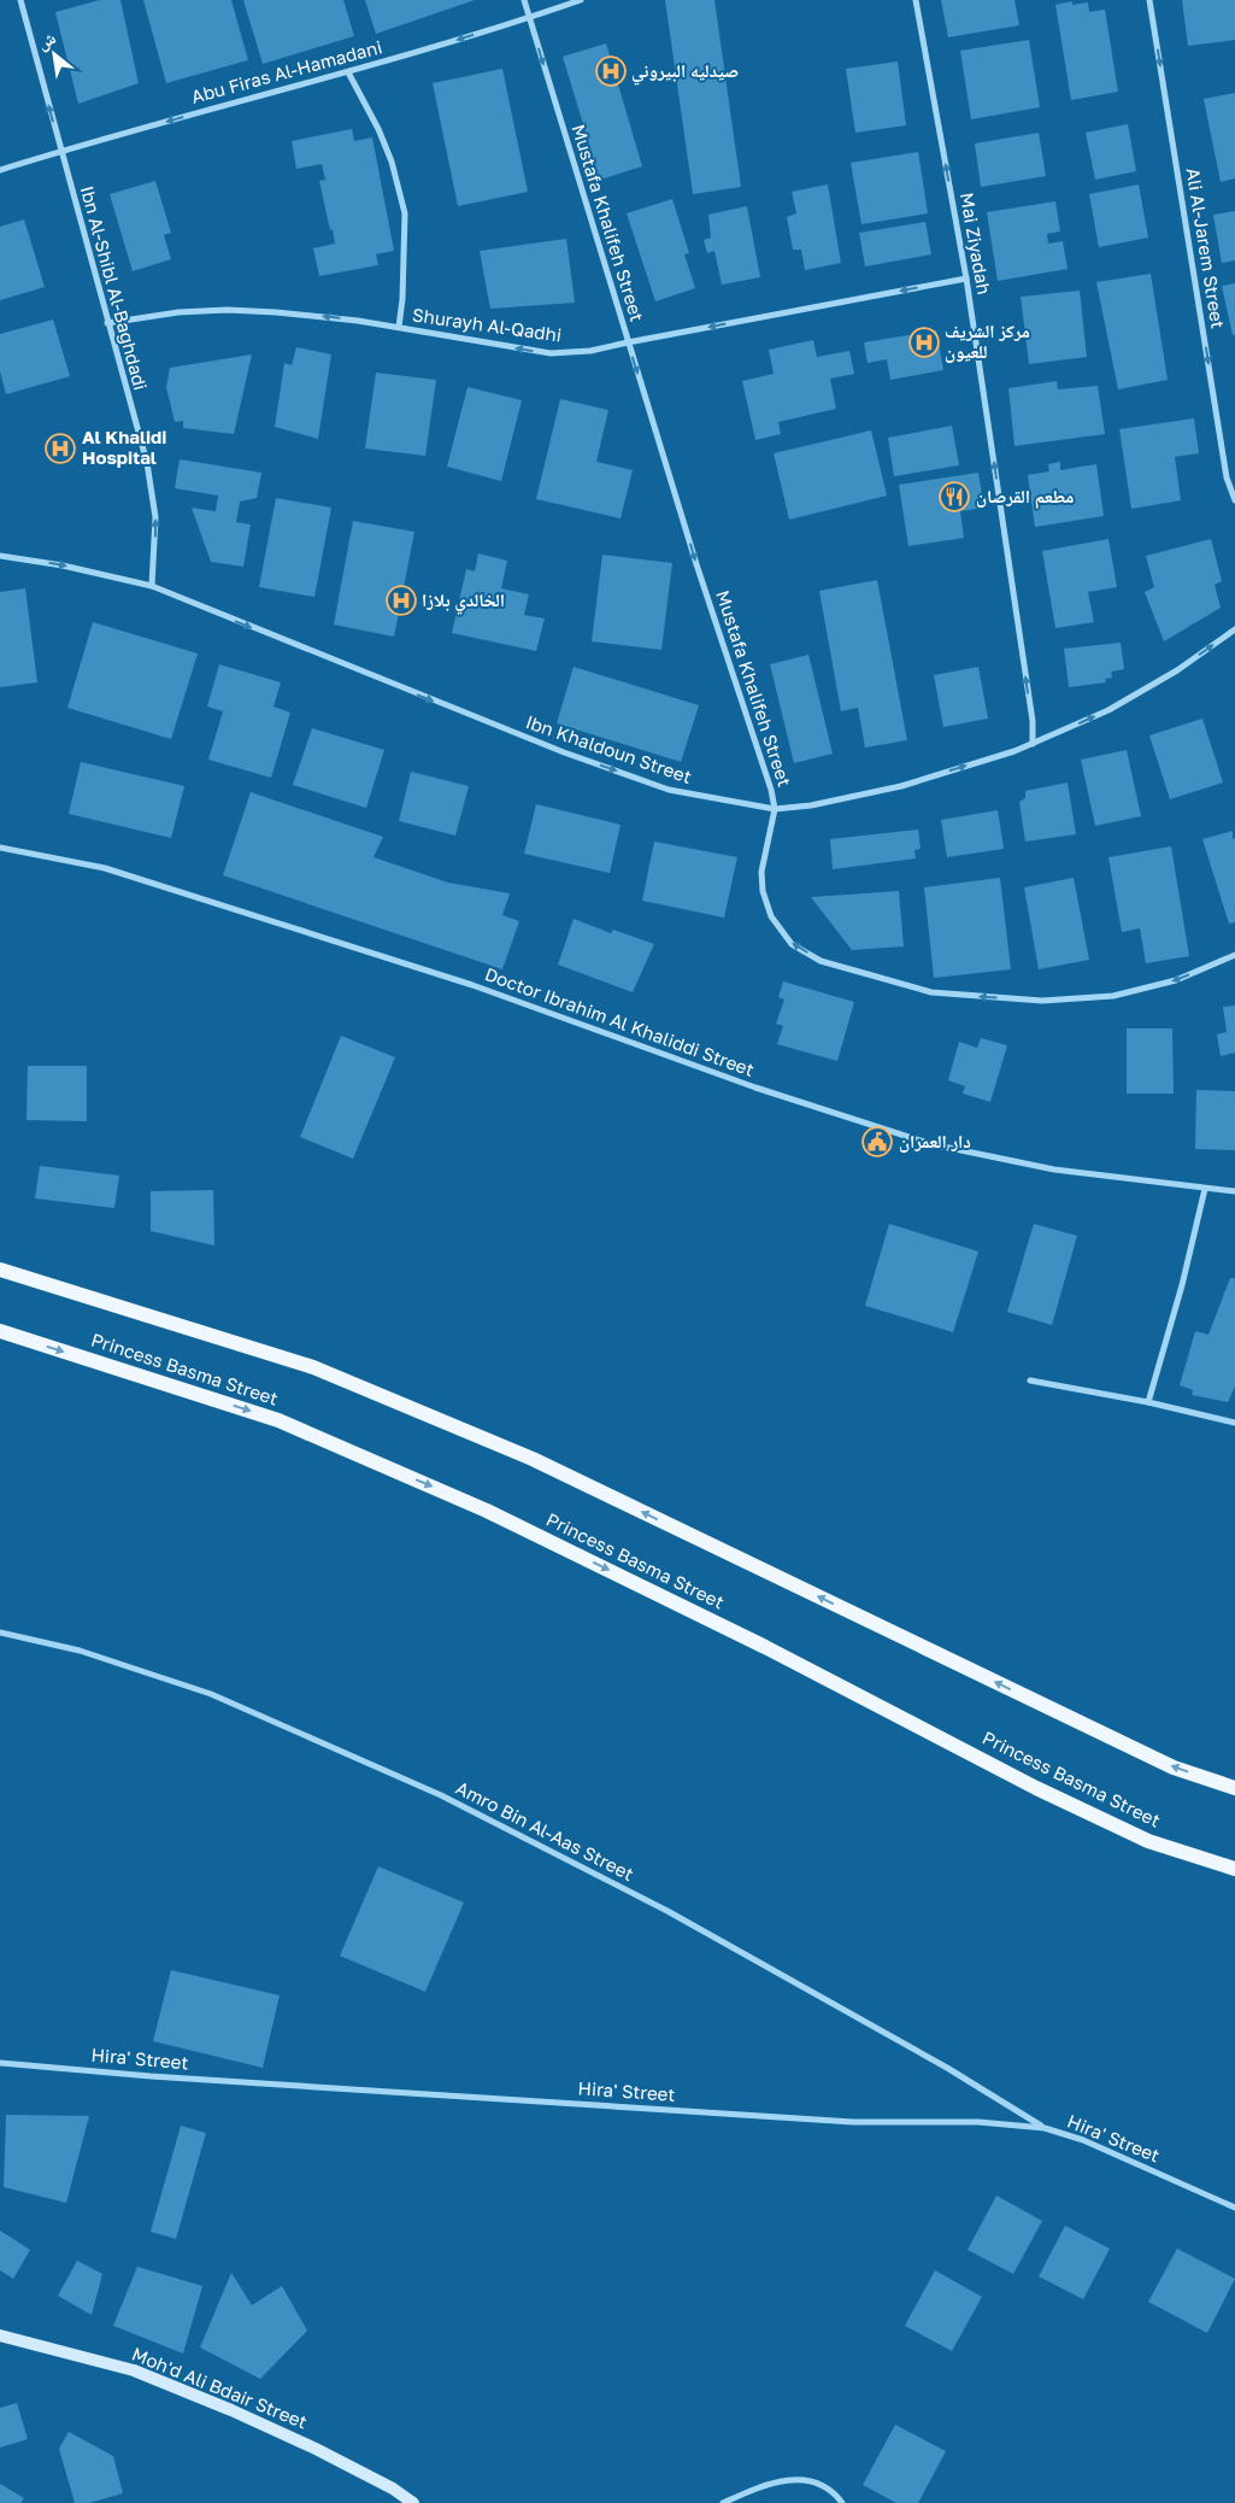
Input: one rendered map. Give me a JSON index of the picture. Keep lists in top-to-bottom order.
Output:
{
  "streets": {
    "main road": ["Princess Basma Street"],
    "street": [
      "Abu Firas Al-Hamadani",
      "Mustafa Khalifeh Street",
      "Mai Ziyadah",
      "Ali Al-Jarem Street",
      "Ibn Al-Shibl Al-Baghdadi",
      "Shurayh Al-Qadhi",
      "Ibn Khaldoun Street",
      "Doctor Ibrahim Al Khaliddi Street",
      "Amro Bin Al-Aas Street",
      "Hira' Street",
      "Moh'd Ali Bdair Street"
    ]
  },
  "crossings": [
    ["Abu Firas Al-Hamadani", "Mustafa Khalifeh Street"],
    ["Abu Firas Al-Hamadani", "Ibn Al-Shibl Al-Baghdadi"],
    ["Mustafa Khalifeh Street", "Shurayh Al-Qadhi"],
    ["Mustafa Khalifeh Street", "Ibn Khaldoun Street"],
    ["Mai Ziyadah", "Shurayh Al-Qadhi"],
    ["Mai Ziyadah", "Ibn Khaldoun Street"],
    ["Ibn Al-Shibl Al-Baghdadi", "Shurayh Al-Qadhi"],
    ["Ibn Al-Shibl Al-Baghdadi", "Ibn Khaldoun Street"],
    ["Amro Bin Al-Aas Street", "Hira' Street"]
  ],
  "one_way": [
    "Abu Firas Al-Hamadani",
    "Mai Ziyadah",
    "Ali Al-Jarem Street",
    "Ibn Al-Shibl Al-Baghdadi",
    "Shurayh Al-Qadhi",
    "Ibn Khaldoun Street"
  ],
  "places": {
    "hospital": [
      "صيدليه البيروني",
      "مركز الشريف للعيون",
      "Al Khalidi Hospital",
      "الخالدي بلازا"
    ],
    "restaurant": ["مطعم القرصان"],
    "public building": ["دار العمران"]
  },
  "north": "top left"
}
